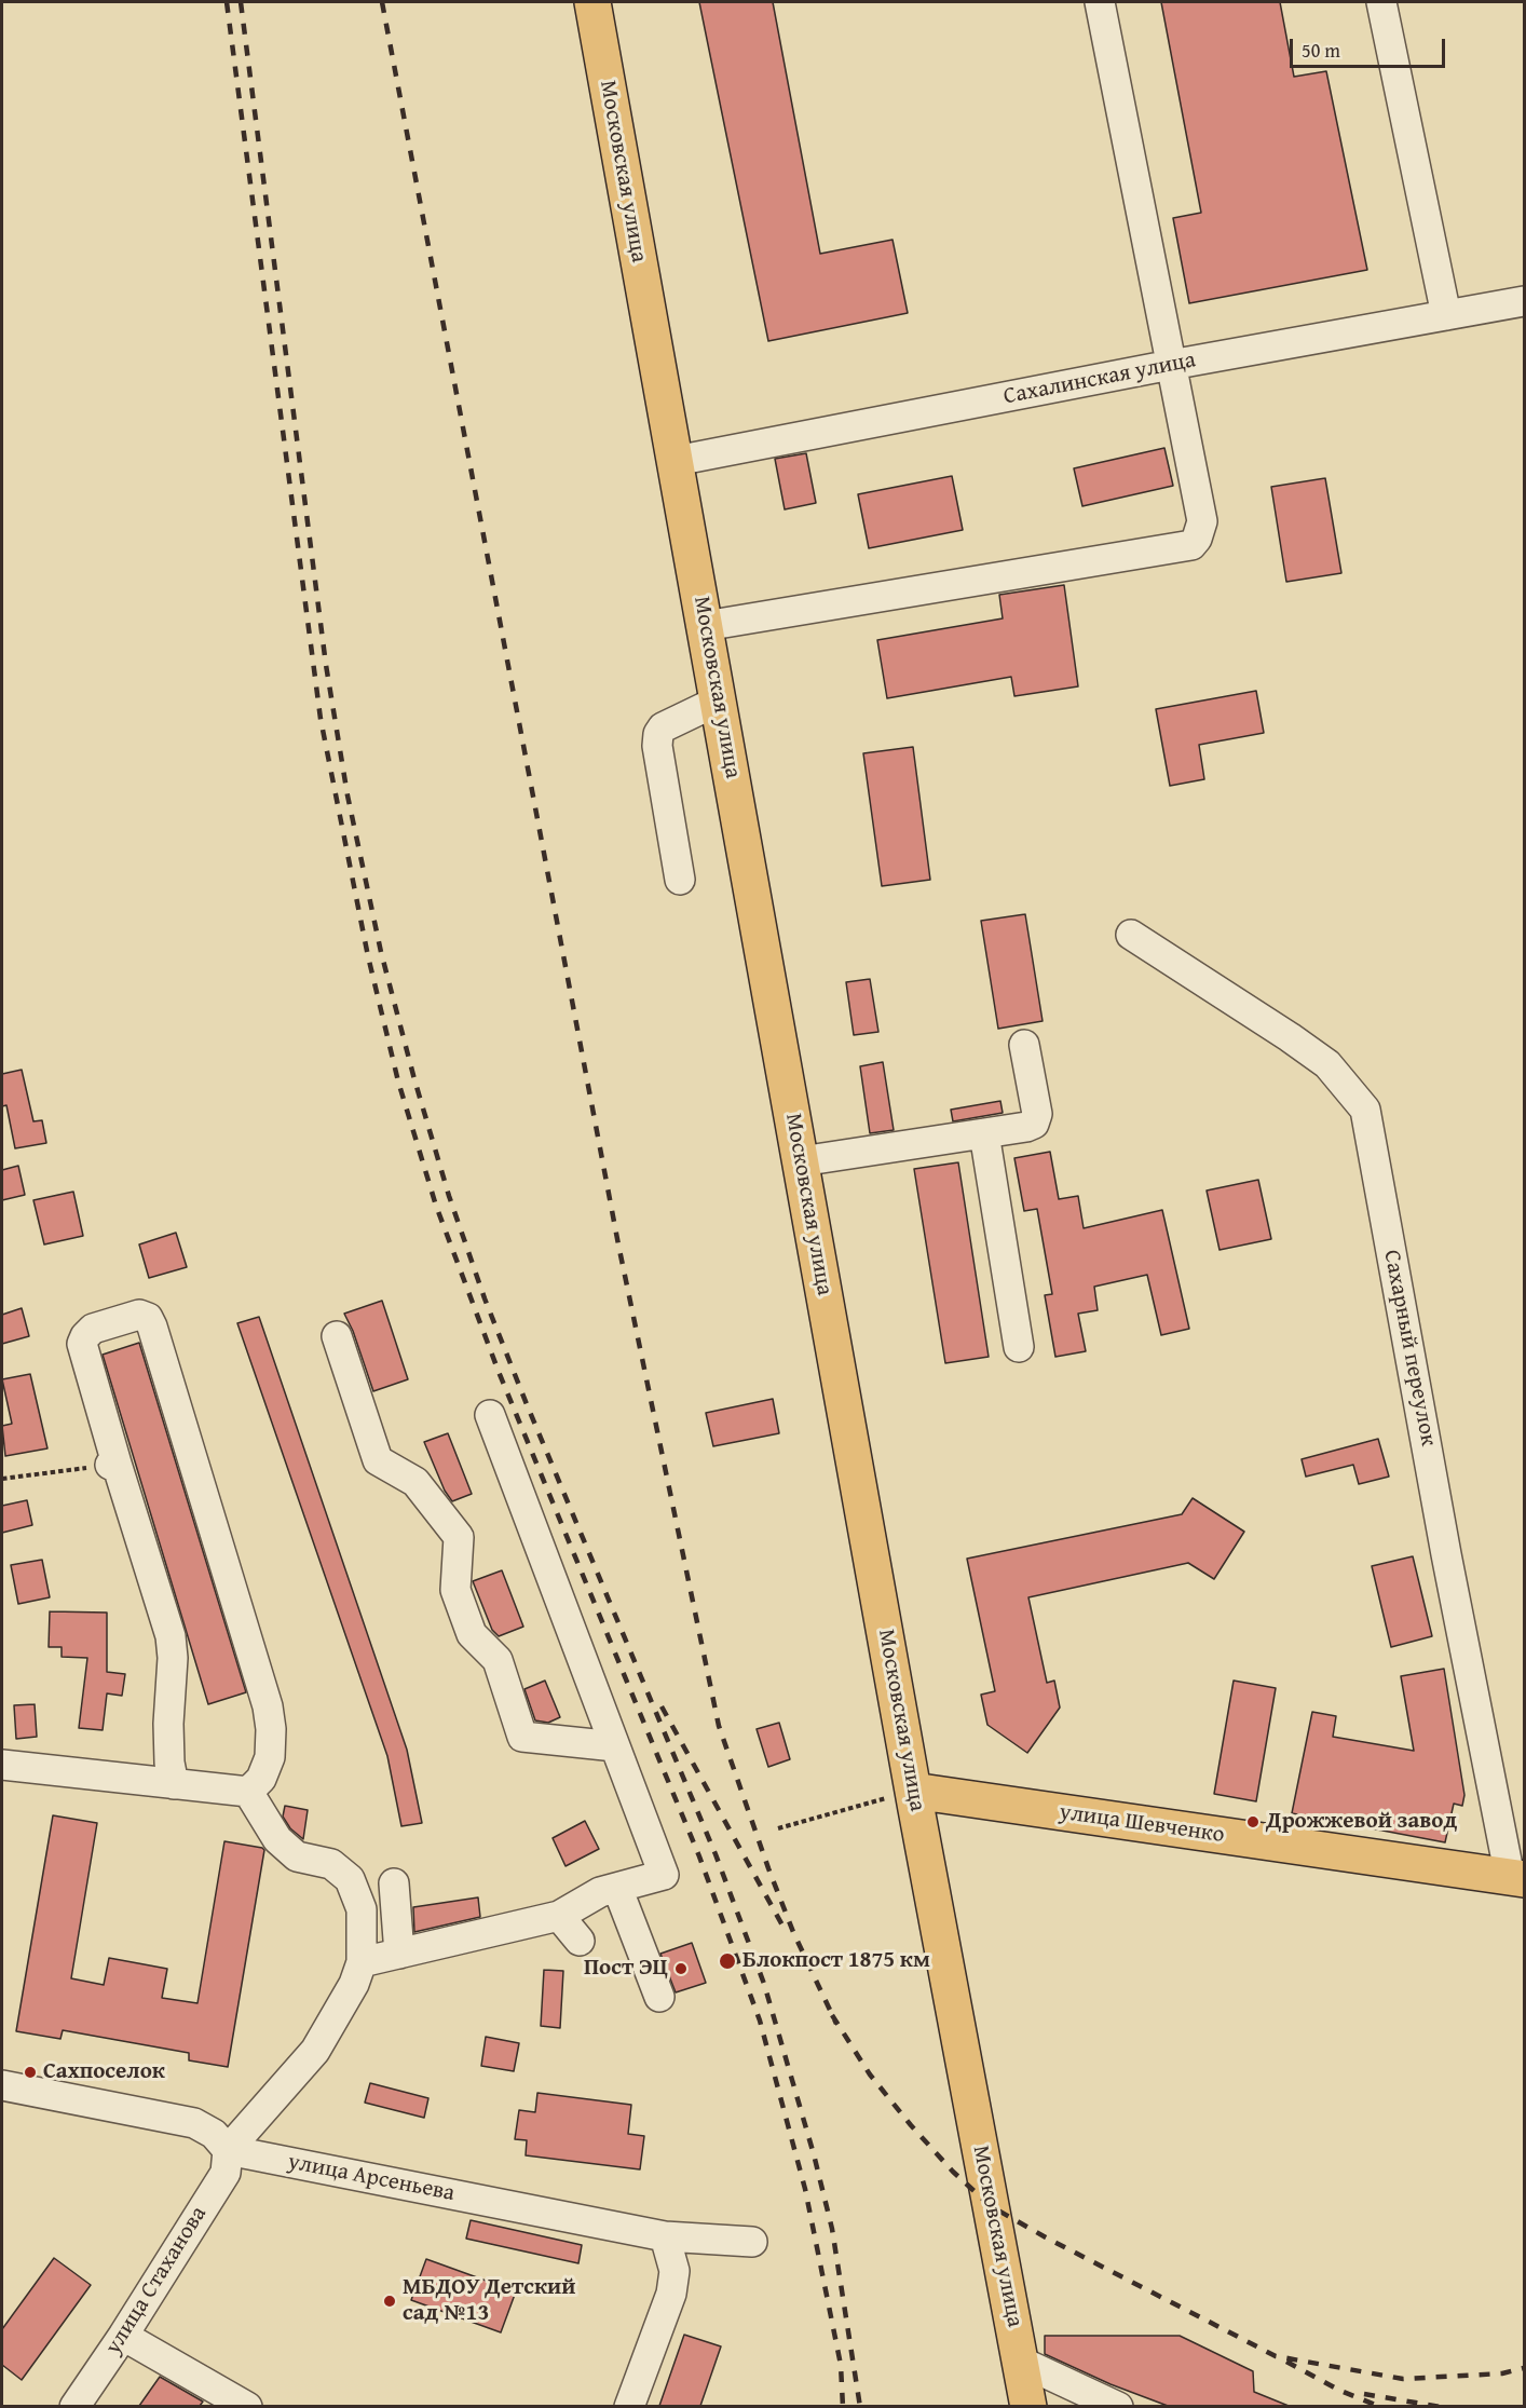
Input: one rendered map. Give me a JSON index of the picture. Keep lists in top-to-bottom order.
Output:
{
  "streets": {
    "main road": ["Московская улица", "улица Шевченко"],
    "street": [
      "Сахалинская улица",
      "Сахарный переулок",
      "улица Арсеньева",
      "улица Стаханова"
    ]
  },
  "crossings": [
    ["Московская улица", "Сахалинская улица"],
    ["Московская улица", "улица Шевченко"],
    ["Сахарный переулок", "улица Шевченко"],
    ["улица Арсеньева", "улица Стаханова"]
  ],
  "places": [
    "Дрожжевой завод",
    "Блокпост 1875 км",
    "Пост ЭЦ",
    "Сахпоселок",
    "МБДОУ Детский сад №13"
  ],
  "scale_bar": "50 m"
}
